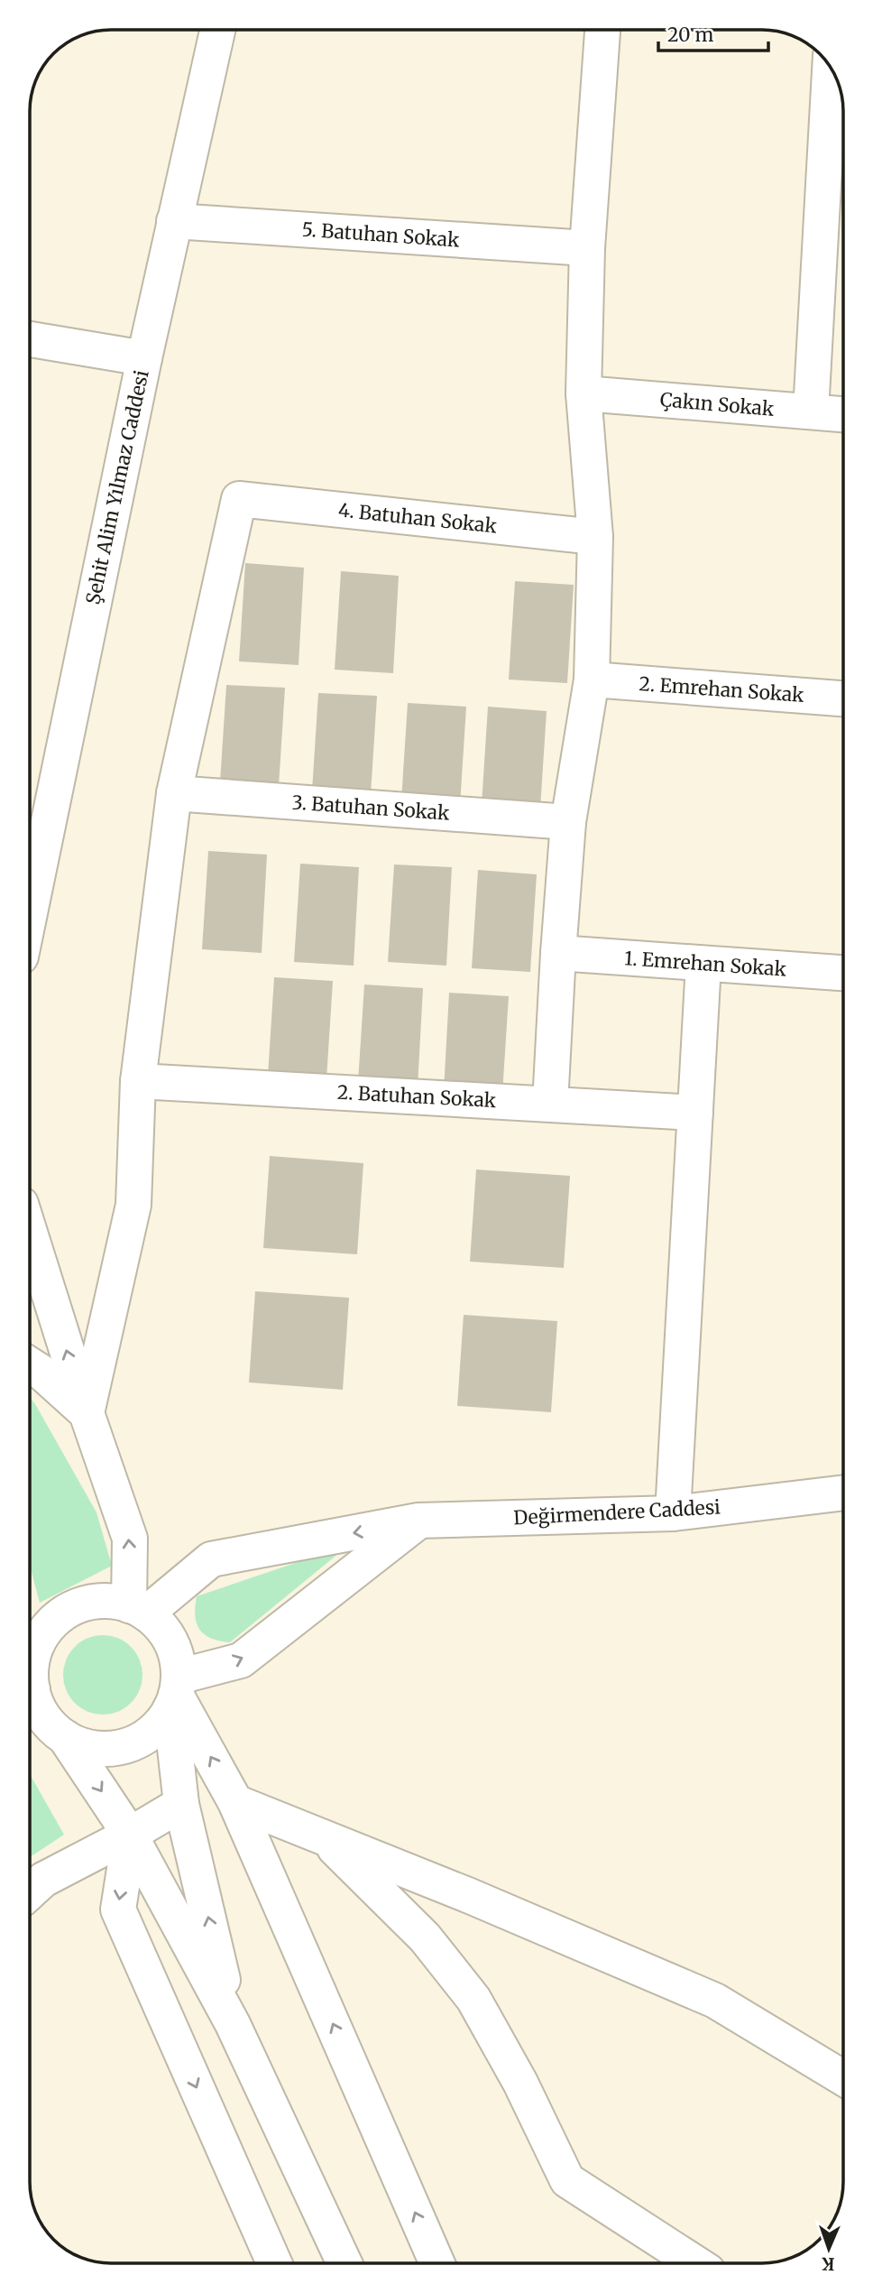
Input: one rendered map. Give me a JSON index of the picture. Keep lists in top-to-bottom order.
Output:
{
  "streets": {
    "main road": [
      "5. Batuhan Sokak",
      "Çakın Sokak",
      "Şehit Alim Yılmaz Caddesi",
      "4. Batuhan Sokak",
      "2. Emrehan Sokak",
      "3. Batuhan Sokak",
      "1. Emrehan Sokak",
      "2. Batuhan Sokak",
      "Değirmendere Caddesi"
    ]
  },
  "crossings": [
    ["5. Batuhan Sokak", "Şehit Alim Yılmaz Caddesi"],
    ["4. Batuhan Sokak", "3. Batuhan Sokak"]
  ],
  "scale_bar": "20 m",
  "north": "bottom"
}
